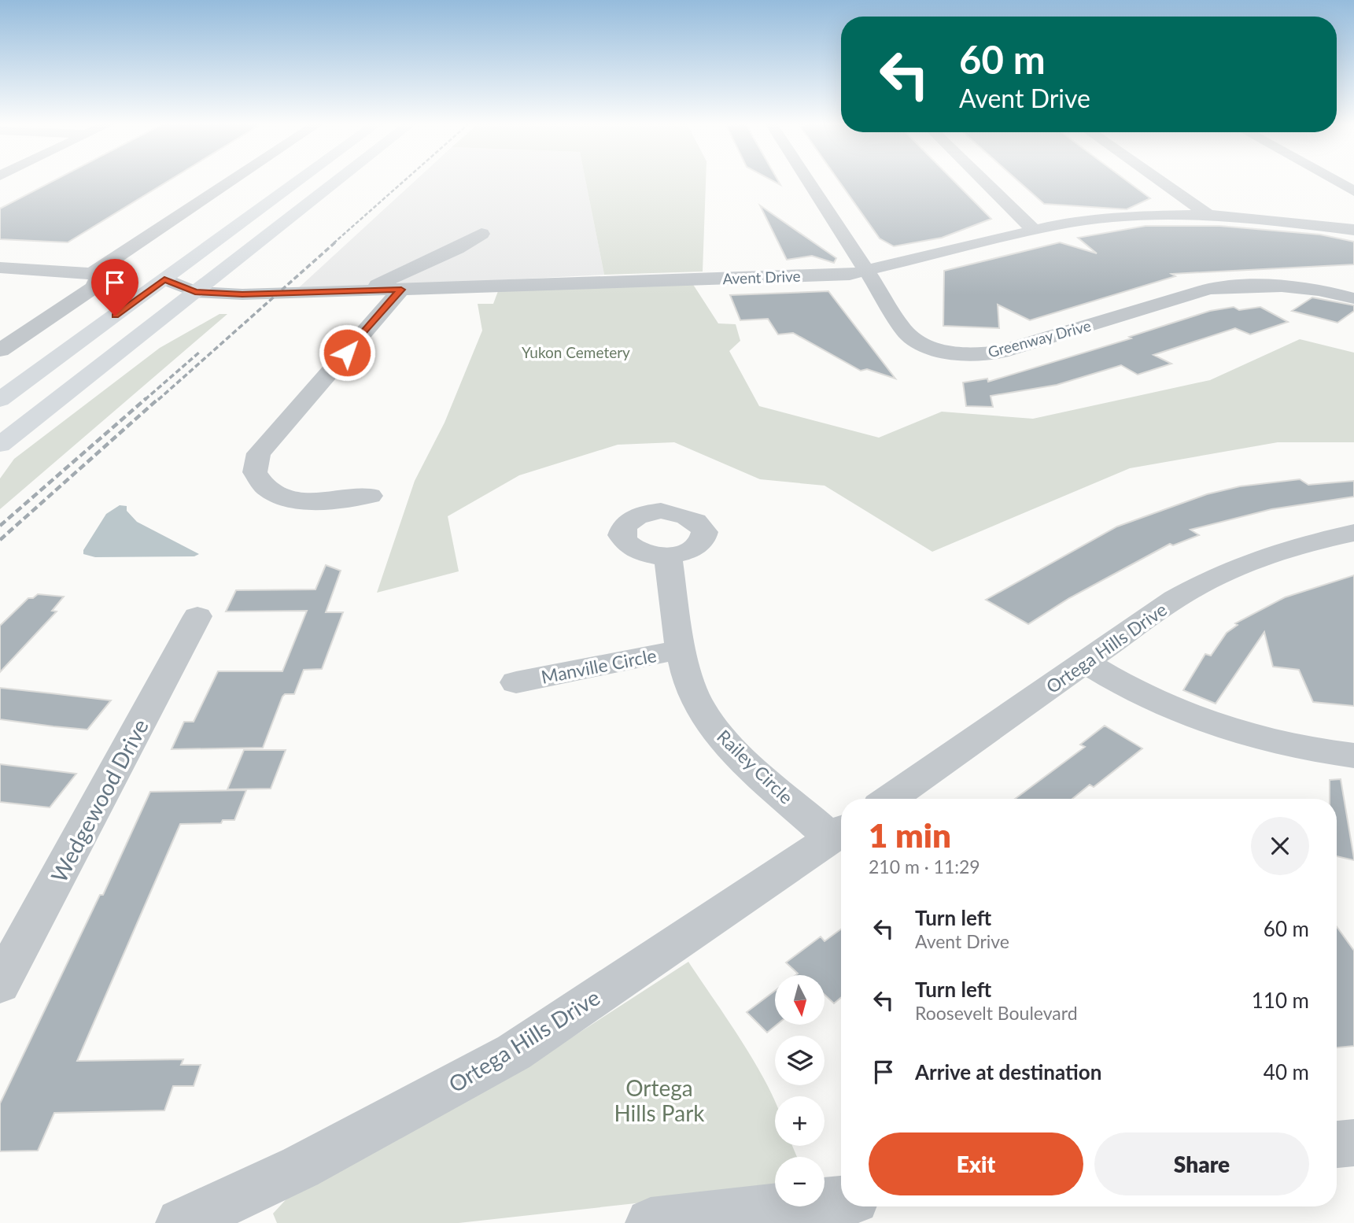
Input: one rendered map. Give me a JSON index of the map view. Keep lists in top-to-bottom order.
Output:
{
  "streets": {
    "street": [
      "Avent Drive",
      "Greenway Drive",
      "Ortega Hills Drive",
      "Manville Circle",
      "Railey Circle",
      "Wedgewood Drive"
    ]
  },
  "crossings": [
    ["Avent Drive", "Greenway Drive"],
    ["Ortega Hills Drive", "Railey Circle"],
    ["Manville Circle", "Railey Circle"]
  ],
  "parks": ["Yukon Cemetery", "Ortega Hills Park"],
  "north": "bottom",
  "page": {
    "turn": ["60 m", "Avent Drive"],
    "heading": ["1 min", "210 m · 11:29"],
    "list": [
      {
        "name": "Turn left",
        "note": "Avent Drive",
        "value": "60 m"
      },
      {
        "name": "Turn left",
        "note": "Roosevelt Boulevard",
        "value": "110 m"
      },
      {
        "name": "Arrive at destination",
        "value": "40 m"
      }
    ],
    "map_buttons": ["+", "−"],
    "buttons": ["Exit", "Share"]
  }
}
